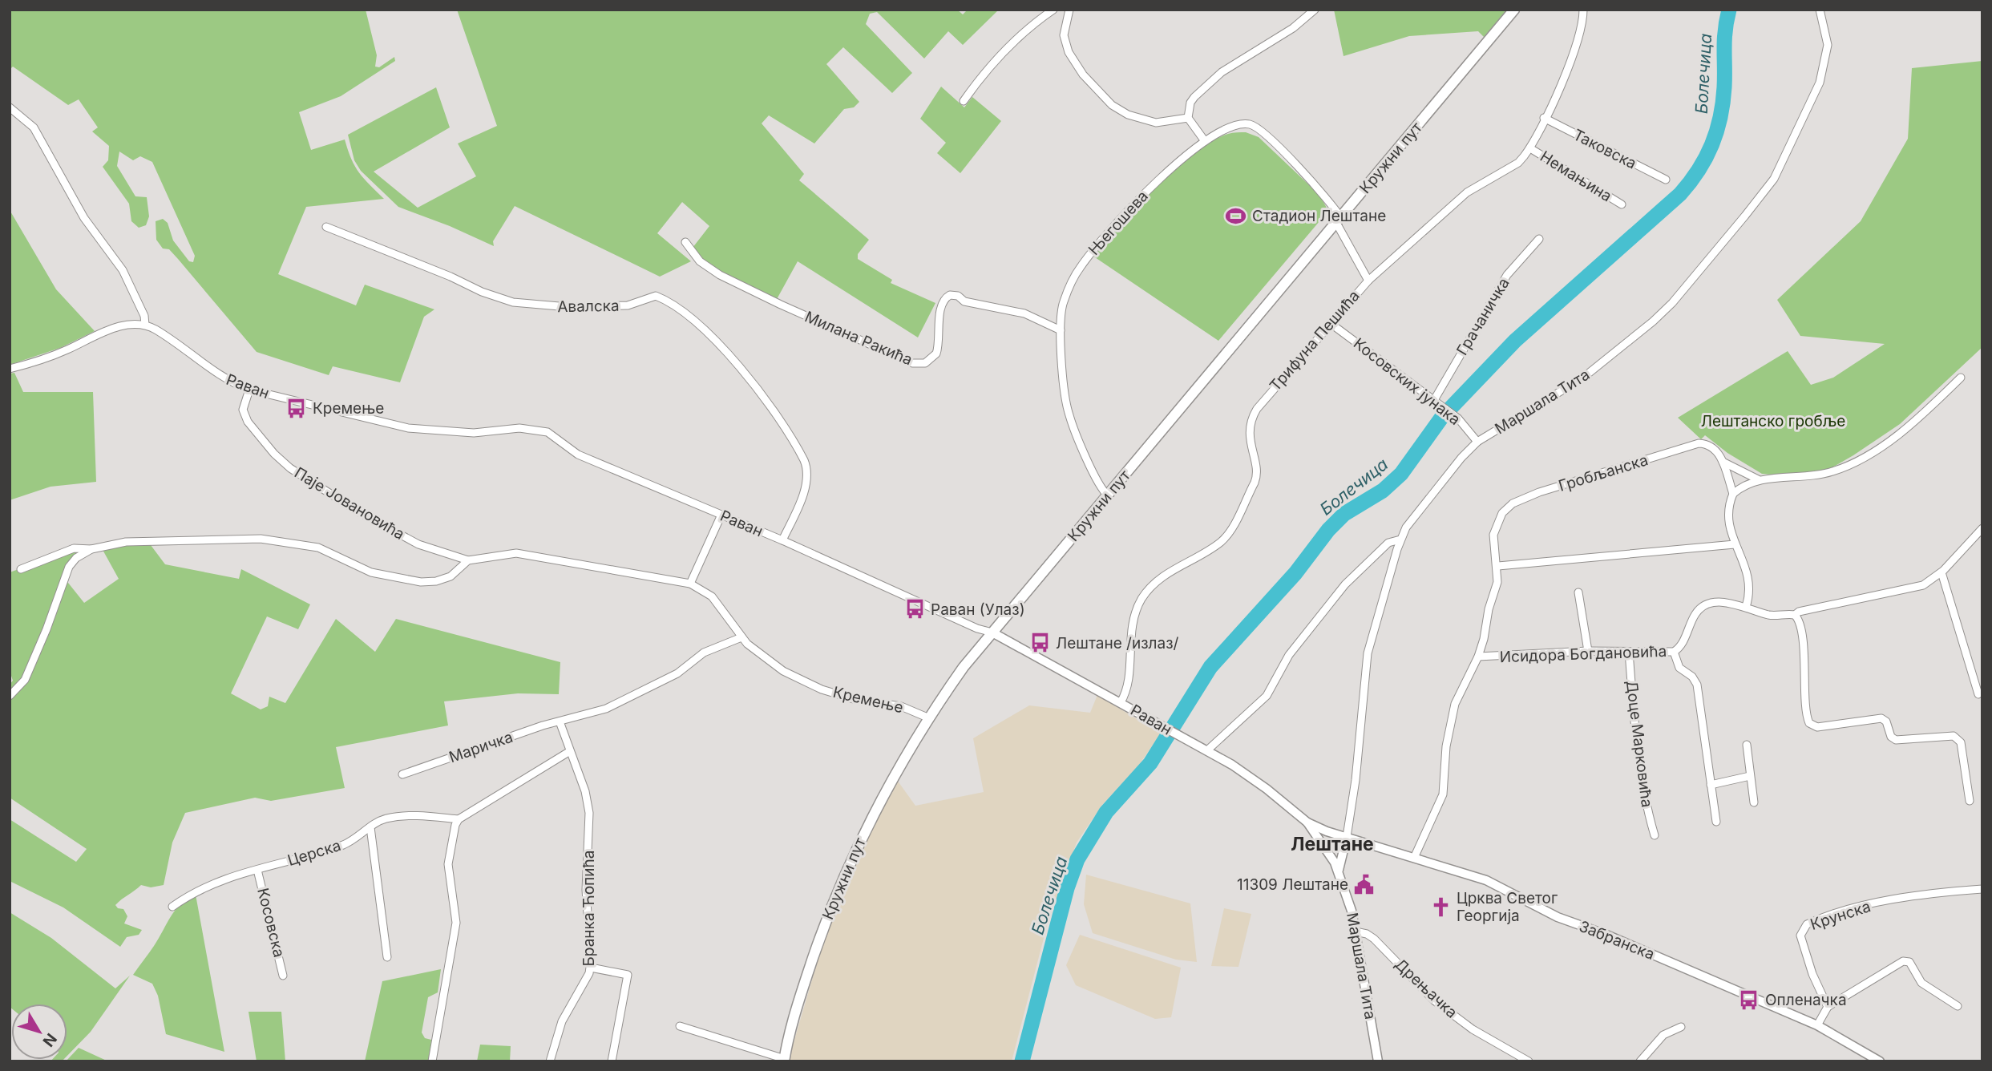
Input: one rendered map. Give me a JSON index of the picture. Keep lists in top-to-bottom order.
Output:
{
  "streets": {
    "main road": ["Кружни пут"],
    "street": [
      "Таковска",
      "Немањина",
      "Његошева",
      "Авалска",
      "Грачаничка",
      "Милана Ракића",
      "Трифуна Пешића",
      "Косовских јунака",
      "Раван",
      "Маршала Тита",
      "Гробљанска",
      "Паје Јовановића",
      "Исидора Богдановића",
      "Кремење",
      "Доце Марковића",
      "Маричка",
      "Церска",
      "Бранка Ћопића",
      "Крунска",
      "Косовска",
      "Забранска",
      "Дрењачка"
    ]
  },
  "crossings": [
    ["Таковска", "Трифуна Пешића"],
    ["Кружни пут", "Његошева"],
    ["Кружни пут", "Раван"],
    ["Кружни пут", "Кремење"],
    ["Немањина", "Трифуна Пешића"],
    ["Његошева", "Милана Ракића"],
    ["Његошева", "Трифуна Пешића"],
    ["Авалска", "Раван"],
    ["Грачаничка", "Косовских јунака"],
    ["Трифуна Пешића", "Косовских јунака"],
    ["Трифуна Пешића", "Раван"],
    ["Косовских јунака", "Маршала Тита"],
    ["Раван", "Маршала Тита"],
    ["Раван", "Паје Јовановића"],
    ["Раван", "Забранска"],
    ["Маршала Тита", "Забранска"],
    ["Маршала Тита", "Дрењачка"],
    ["Гробљанска", "Исидора Богдановића"],
    ["Гробљанска", "Забранска"],
    ["Паје Јовановића", "Кремење"],
    ["Исидора Богдановића", "Доце Марковића"],
    ["Кремење", "Маричка"],
    ["Маричка", "Бранка Ћопића"],
    ["Церска", "Косовска"]
  ],
  "districts": ["Лештане"],
  "water": ["Болечица"],
  "parks": ["Лештанско гробље"],
  "places": {
    "sports": ["Стадион Лештане"],
    "bus stop": [
      "Кремење",
      "Раван (Улаз)",
      "Лештане /излаз/",
      "Опленачка"
    ],
    "public building": ["11309 Лештане"],
    "church": ["Црква Светог Георгија"]
  },
  "north": "bottom right"
}
